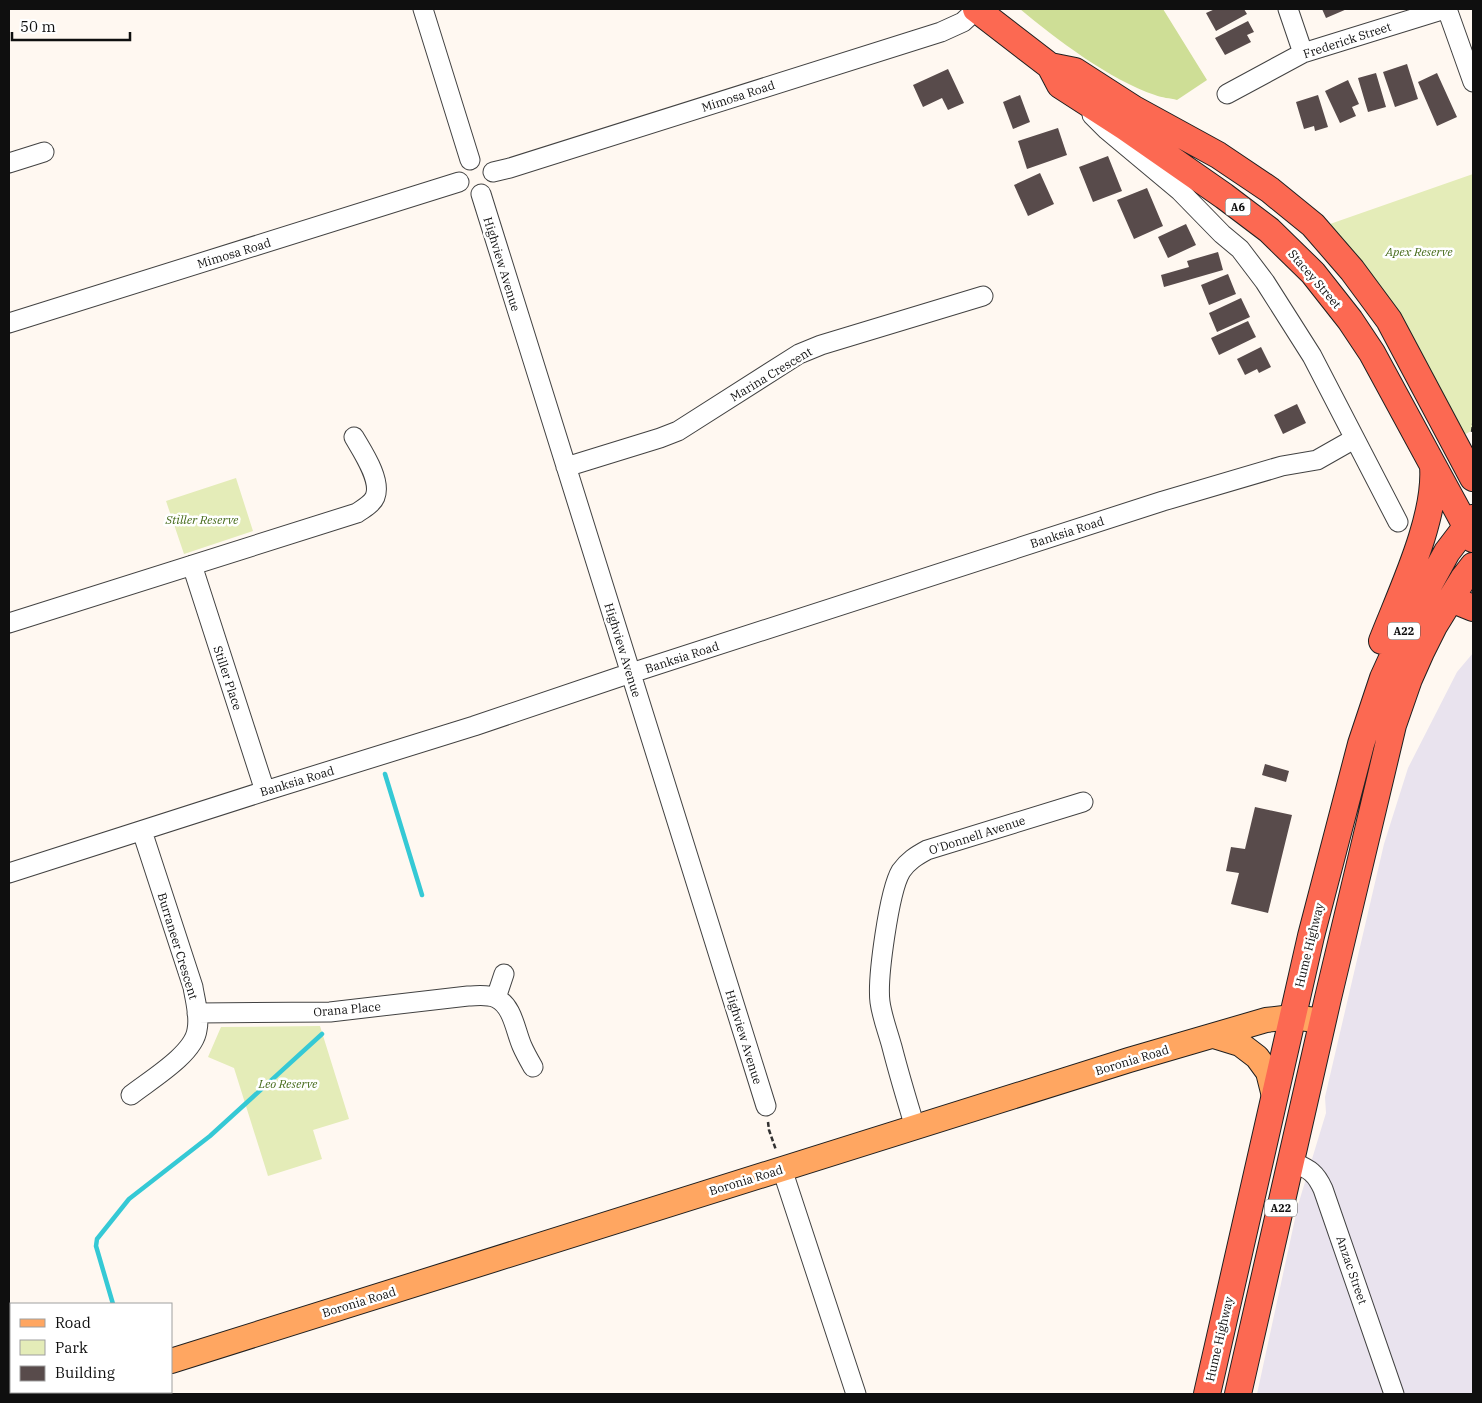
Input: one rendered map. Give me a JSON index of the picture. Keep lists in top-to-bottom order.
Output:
{
  "streets": {
    "highway": [
      "A6",
      "Stacey Street",
      "A22",
      "Hume Highway"
    ],
    "main road": ["Boronia Road"],
    "street": [
      "Frederick Street",
      "Mimosa Road",
      "Highview Avenue",
      "Marina Crescent",
      "Banksia Road",
      "Stiller Place",
      "O'Donnell Avenue",
      "Burraneer Crescent",
      "Orana Place",
      "Anzac Street"
    ]
  },
  "crossings": [
    ["Mimosa Road", "Highview Avenue"],
    ["Mimosa Road", "Stacey Street"],
    ["Highview Avenue", "Marina Crescent"],
    ["Highview Avenue", "Banksia Road"],
    ["Stacey Street", "Banksia Road"],
    ["Stacey Street", "Hume Highway"],
    ["Banksia Road", "Stiller Place"],
    ["Banksia Road", "Burraneer Crescent"],
    ["A22", "Boronia Road"],
    ["A22", "Anzac Street"],
    ["O'Donnell Avenue", "Boronia Road"],
    ["Hume Highway", "Boronia Road"],
    ["Burraneer Crescent", "Orana Place"]
  ],
  "parks": ["Apex Reserve", "Stiller Reserve", "Leo Reserve"],
  "legend": ["Road", "Park", "Building"],
  "scale_bar": "50 m"
}
